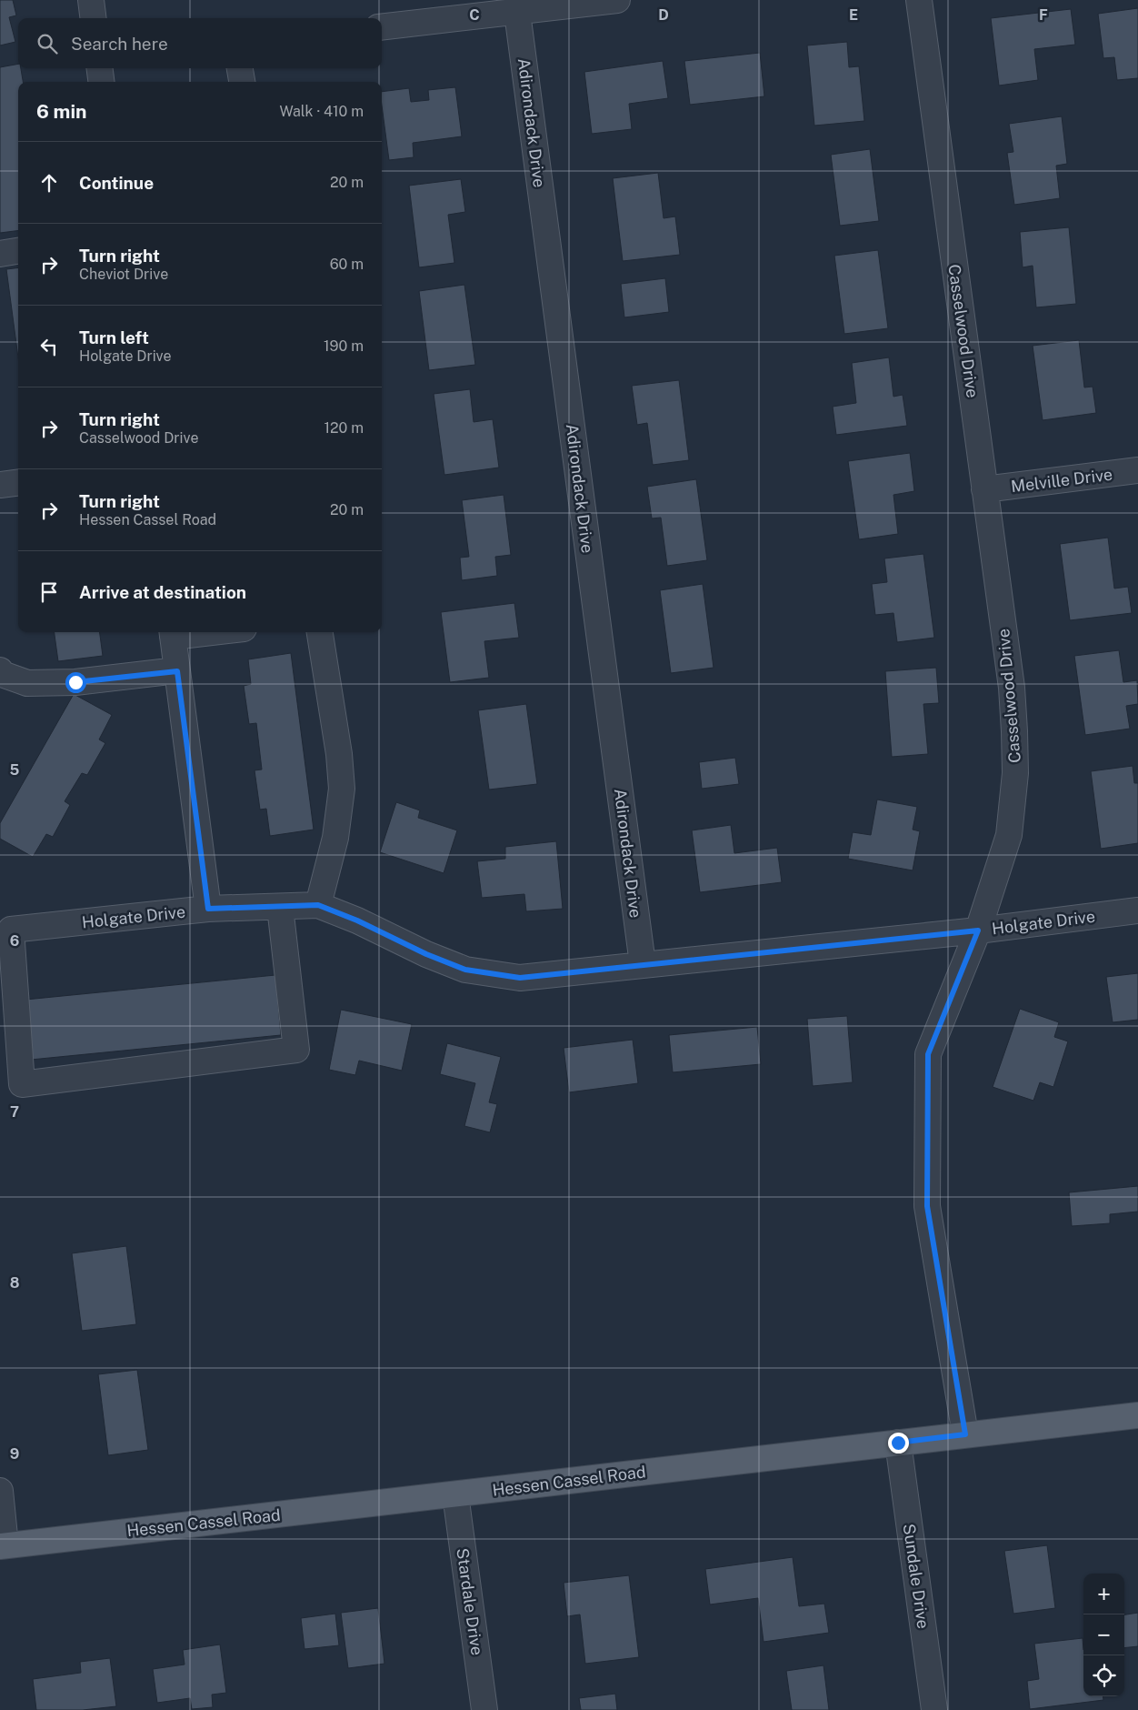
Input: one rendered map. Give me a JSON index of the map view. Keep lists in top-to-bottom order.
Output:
{
  "streets": {
    "main road": ["Hessen Cassel Road"],
    "street": [
      "Adirondack Drive",
      "Casselwood Drive",
      "Melville Drive",
      "Holgate Drive",
      "Sundale Drive",
      "Stardale Drive"
    ]
  },
  "crossings": [
    ["Adirondack Drive", "Holgate Drive"],
    ["Casselwood Drive", "Melville Drive"],
    ["Casselwood Drive", "Holgate Drive"],
    ["Casselwood Drive", "Hessen Cassel Road"],
    ["Hessen Cassel Road", "Sundale Drive"],
    ["Hessen Cassel Road", "Stardale Drive"]
  ],
  "page": {
    "search": "Search here",
    "heading": ["6 min", "Walk · 410 m"],
    "list": [
      ["Continue", "20 m"],
      ["Turn right", "Cheviot Drive", "60 m"],
      ["Turn left", "Holgate Drive", "190 m"],
      ["Turn right", "Casselwood Drive", "120 m"],
      ["Turn right", "Hessen Cassel Road", "20 m"],
      "Arrive at destination"
    ],
    "map_buttons": ["+", "−"]
  },
  "grid": {
    "columns": [
      "C",
      "D",
      "E",
      "F"
    ],
    "rows": [
      "5",
      "6",
      "7",
      "8",
      "9"
    ]
  }
}
